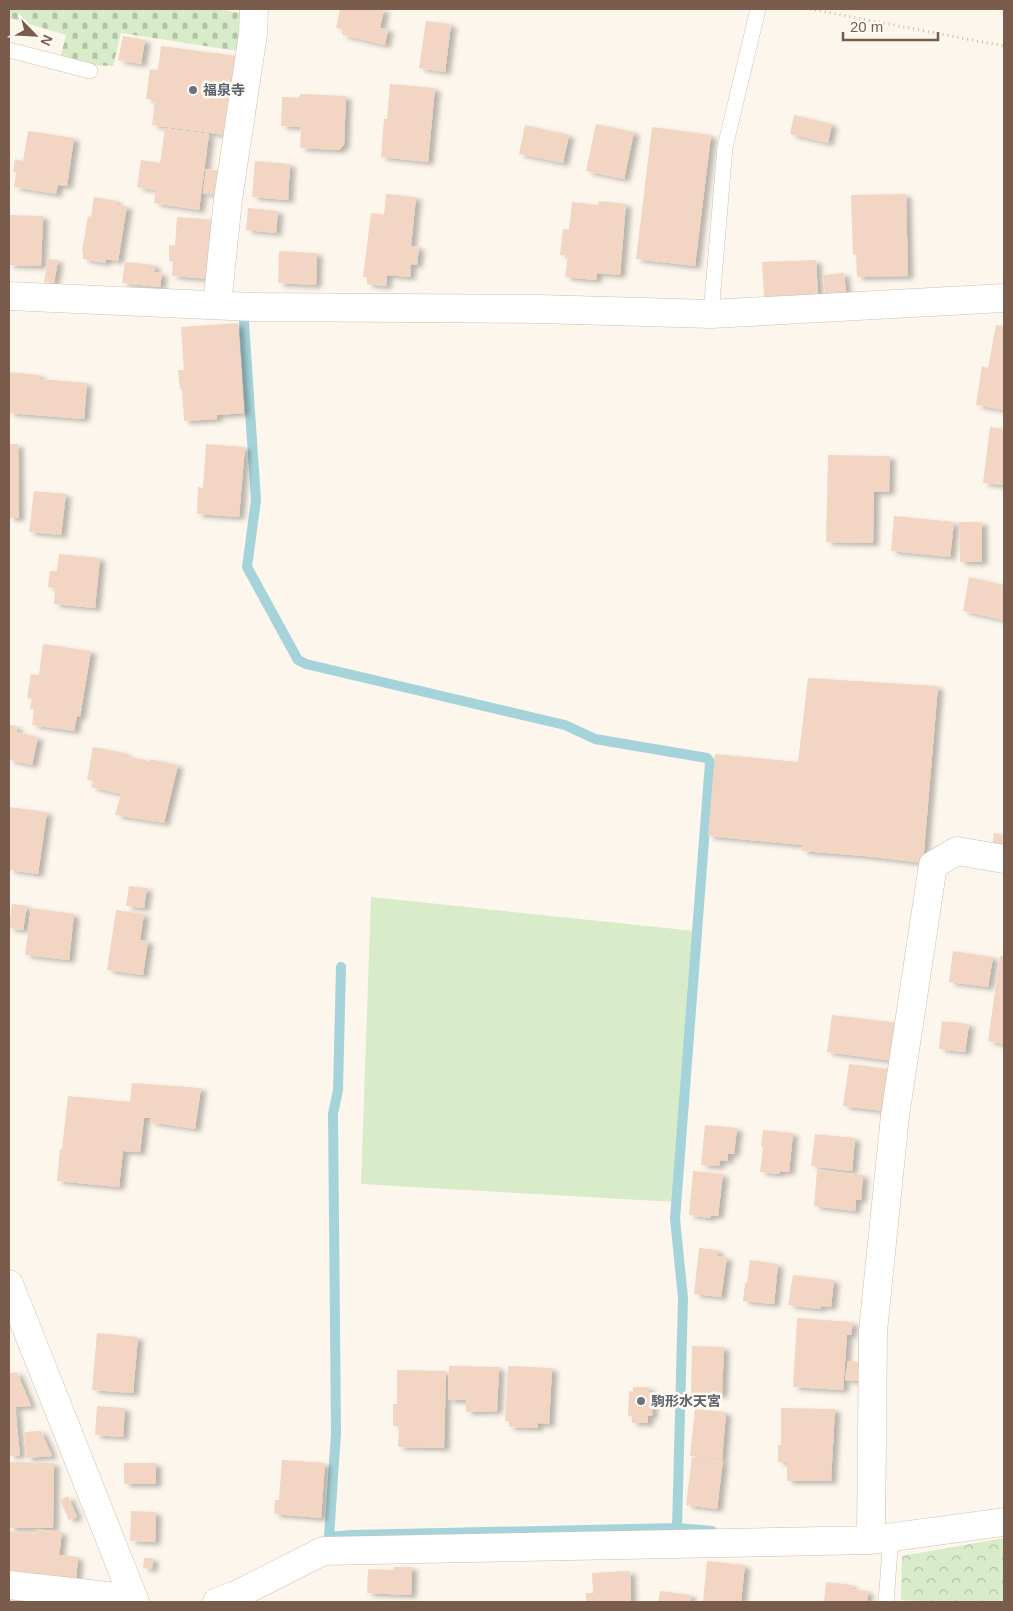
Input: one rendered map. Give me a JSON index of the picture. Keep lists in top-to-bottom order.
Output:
{
  "places": ["福泉寺", "駒形水天宮"],
  "scale_bar": "20 m",
  "north": "bottom right"
}
